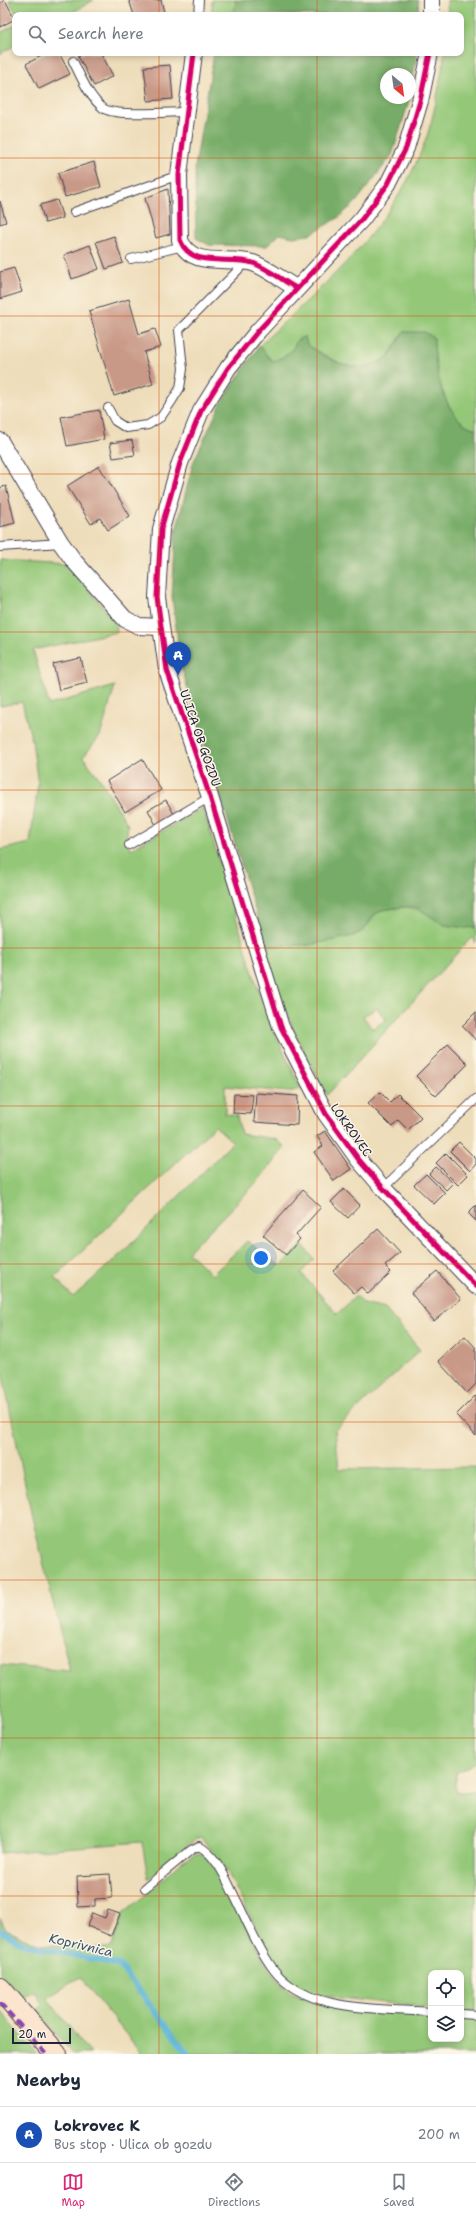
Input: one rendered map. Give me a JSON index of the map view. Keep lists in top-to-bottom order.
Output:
{
  "streets": {
    "street": ["ULICA OB GOZDU", "LOKROVEC"]
  },
  "crossings": [
    ["ULICA OB GOZDU", "LOKROVEC"]
  ],
  "water": ["Koprivnica"],
  "scale_bar": "20 m",
  "north": "bottom right",
  "page": {
    "search": "Search here",
    "pins": "A",
    "scale": "20 m",
    "heading": "Nearby",
    "list": [
      {
        "mark": "A",
        "name": "Lokrovec K",
        "note": "Bus stop · Ulica ob gozdu",
        "value": "200 m"
      }
    ],
    "nav": ["Map", "Directions", "Saved"]
  }
}
